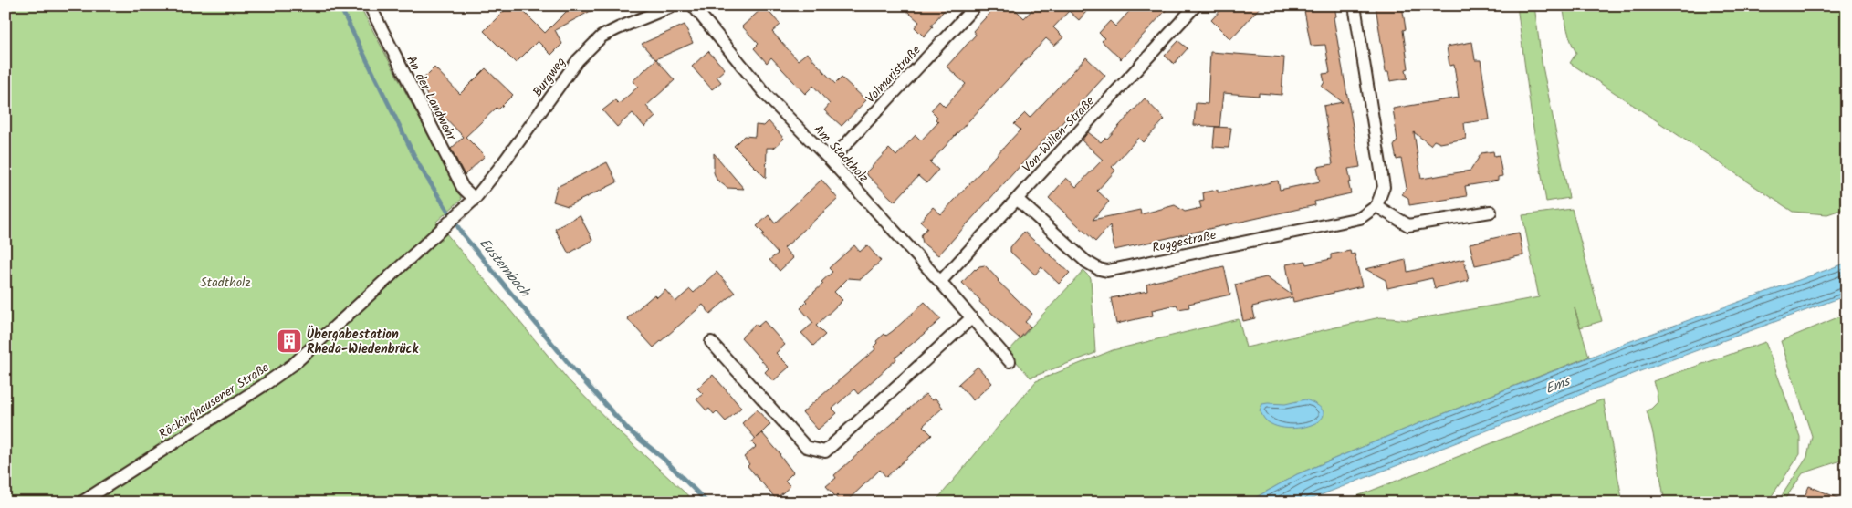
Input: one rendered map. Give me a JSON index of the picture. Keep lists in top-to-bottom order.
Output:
{
  "streets": {
    "street": [
      "Volmaristraße",
      "Burgweg",
      "An der Landwehr",
      "Von-Willen-Straße",
      "Am Stadtholz",
      "Roggestraße",
      "Röckinghausener Straße"
    ]
  },
  "crossings": [
    ["Volmaristraße", "Am Stadtholz"],
    ["Burgweg", "An der Landwehr"],
    ["Burgweg", "Röckinghausener Straße"],
    ["An der Landwehr", "Röckinghausener Straße"],
    ["Von-Willen-Straße", "Am Stadtholz"],
    ["Von-Willen-Straße", "Roggestraße"]
  ],
  "water": ["Eusternbach", "Ems"],
  "parks": ["Stadtholz"],
  "places": {
    "building": ["Übergabestation Rheda-Wiedenbrück"]
  }
}
